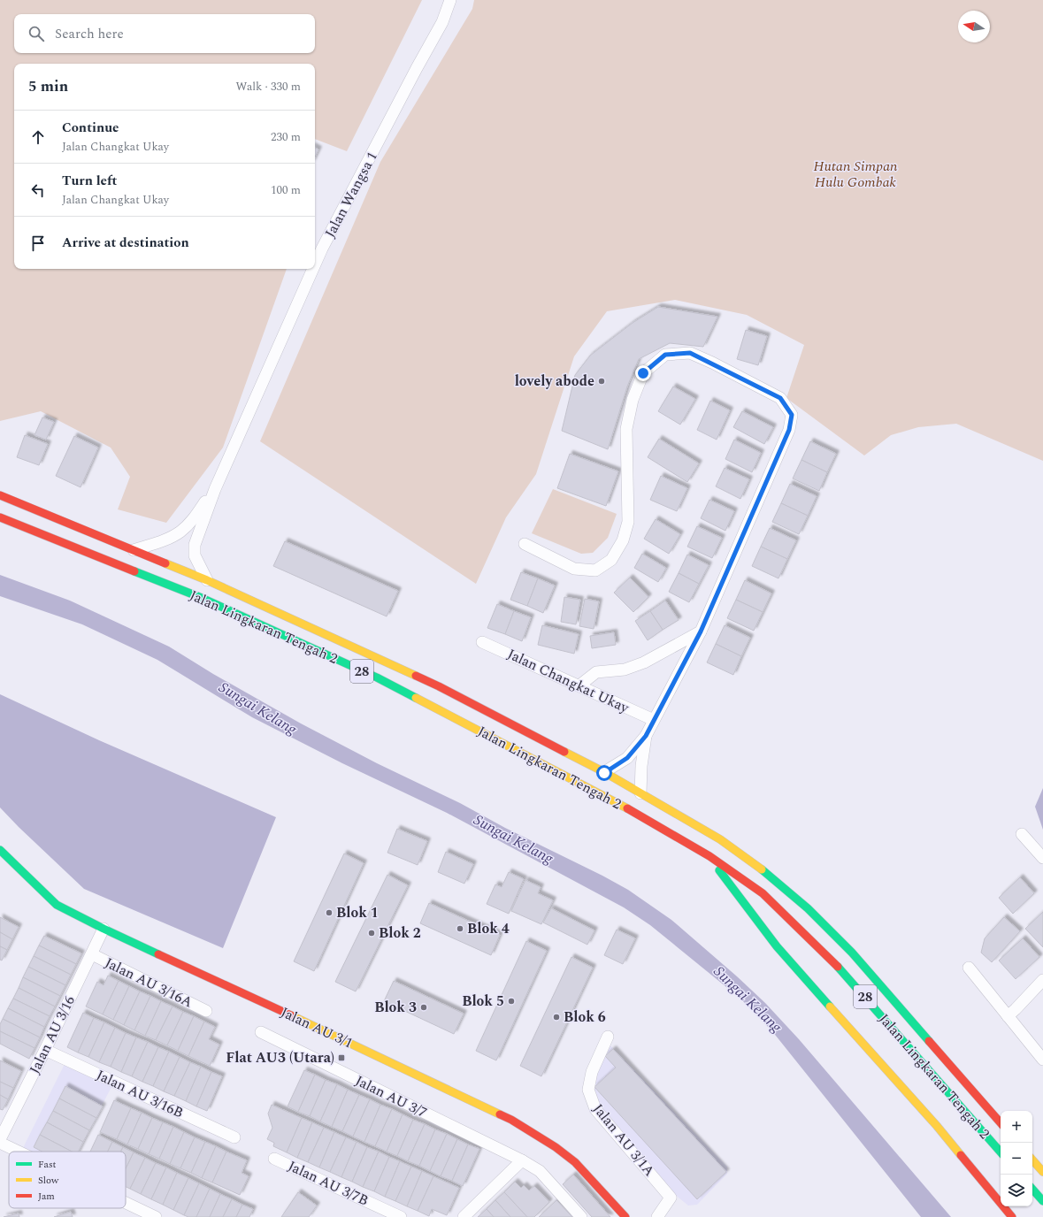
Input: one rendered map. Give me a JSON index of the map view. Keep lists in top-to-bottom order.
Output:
{
  "streets": {
    "main road": ["Jalan Lingkaran Tengah 2", "28", "Jalan AU 3/1"],
    "street": [
      "Jalan Wangsa 1",
      "Jalan Changkat Ukay",
      "Jalan AU 3/16A",
      "Jalan AU 3/16",
      "Jalan AU 3/16B",
      "Jalan AU 3/7",
      "Jalan AU 3/1A",
      "Jalan AU 3/7B"
    ]
  },
  "crossings": [
    ["Jalan Wangsa 1", "Jalan Lingkaran Tengah 2"],
    ["Jalan AU 3/16A", "Jalan AU 3/16"],
    ["Jalan AU 3/1", "Jalan AU 3/16"],
    ["Jalan AU 3/16", "Jalan AU 3/16B"]
  ],
  "water": ["Sungai Kelang"],
  "parks": ["Hutan Simpan Hulu Gombak"],
  "places": {
    "other": [
      "lovely abode",
      "Blok 1",
      "Blok 4",
      "Blok 2",
      "Blok 5",
      "Blok 3",
      "Blok 6"
    ],
    "transit": ["Flat AU3 (Utara)"]
  },
  "legend": ["Fast", "Slow", "Jam"],
  "north": "left",
  "page": {
    "search": "Search here",
    "heading": ["5 min", "Walk · 330 m"],
    "list": [
      ["Continue", "Jalan Changkat Ukay", "230 m"],
      ["Turn left", "Jalan Changkat Ukay", "100 m"],
      "Arrive at destination"
    ],
    "map_buttons": ["+", "−"]
  }
}
